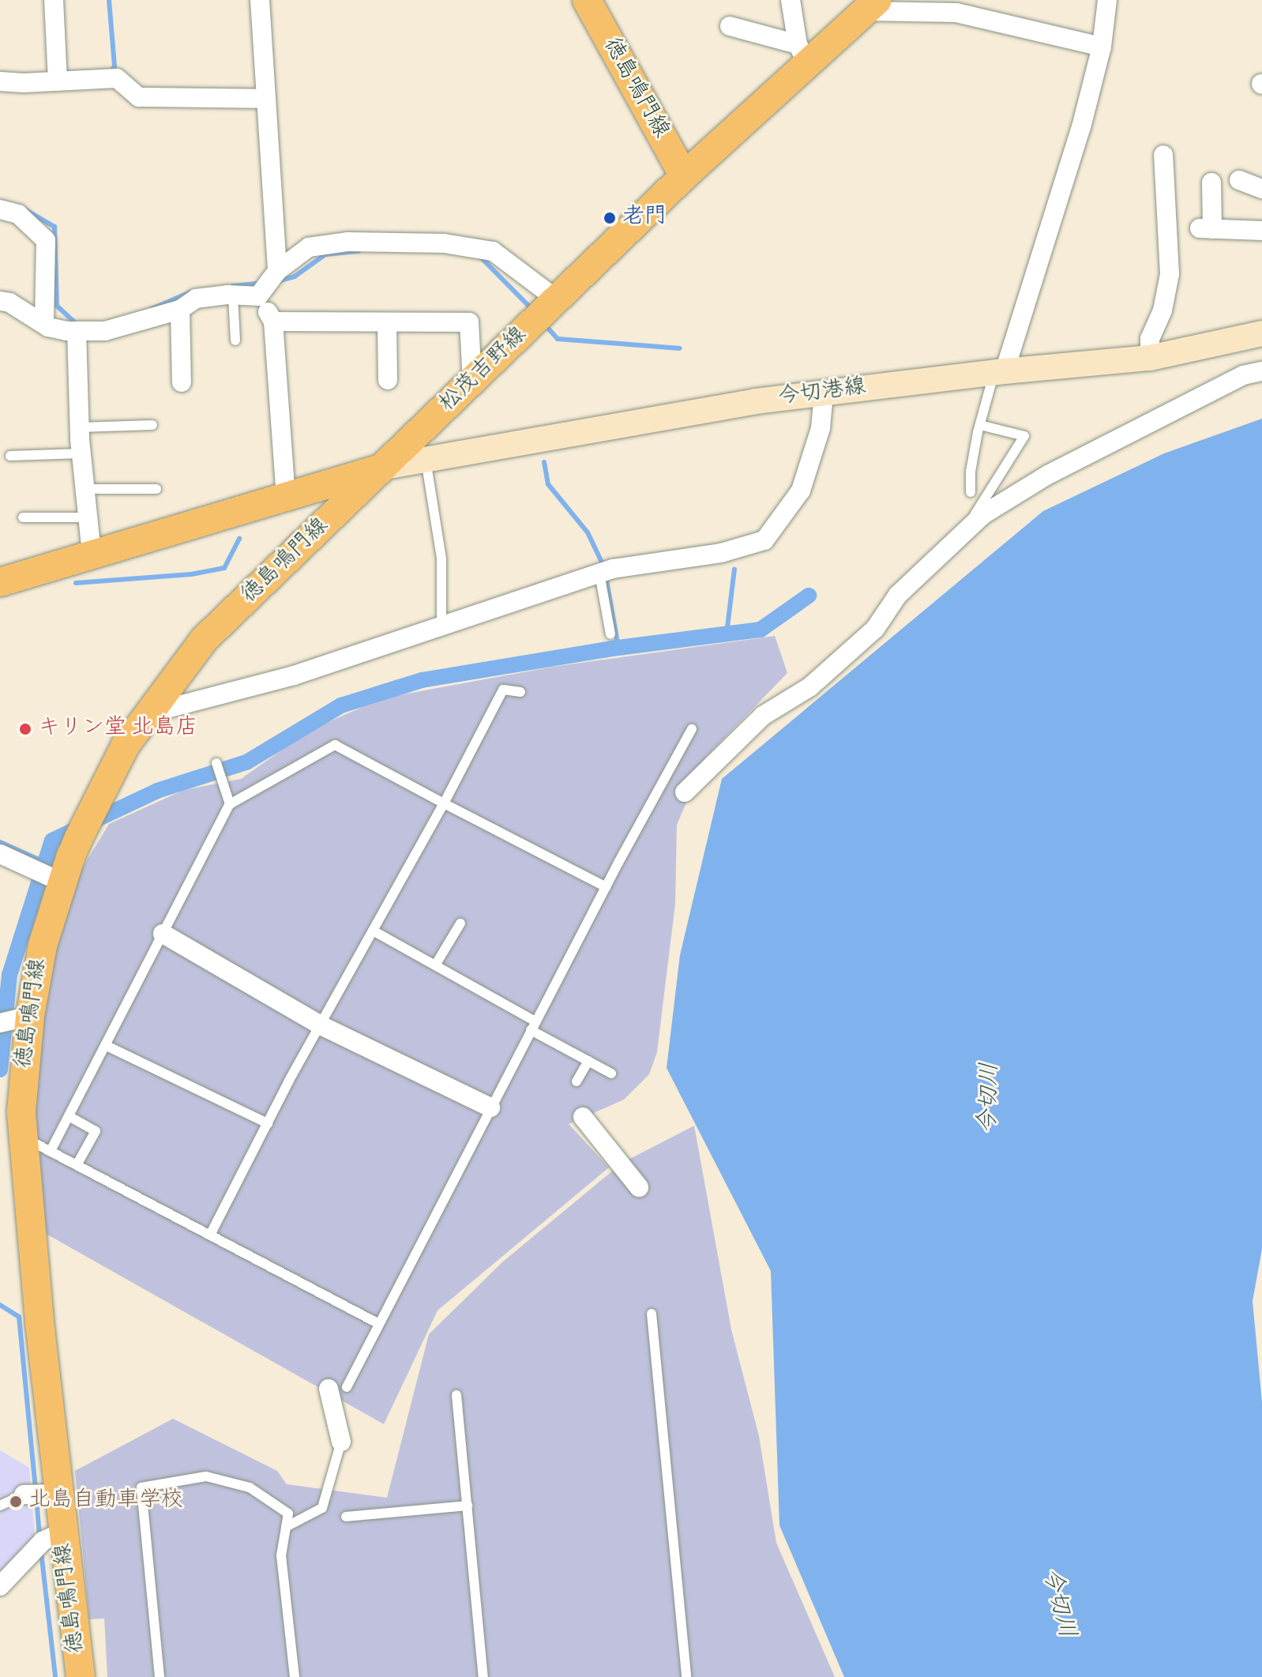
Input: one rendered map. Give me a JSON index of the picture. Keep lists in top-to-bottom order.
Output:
{
  "streets": {
    "main road": ["徳島鳴門線", "松茂吉野線", "今切港線"]
  },
  "crossings": [
    ["徳島鳴門線", "松茂吉野線"],
    ["徳島鳴門線", "今切港線"],
    ["松茂吉野線", "今切港線"]
  ],
  "water": ["今切川"],
  "places": ["老門", "キリン堂 北島店", "北島自動車学校"]
}
